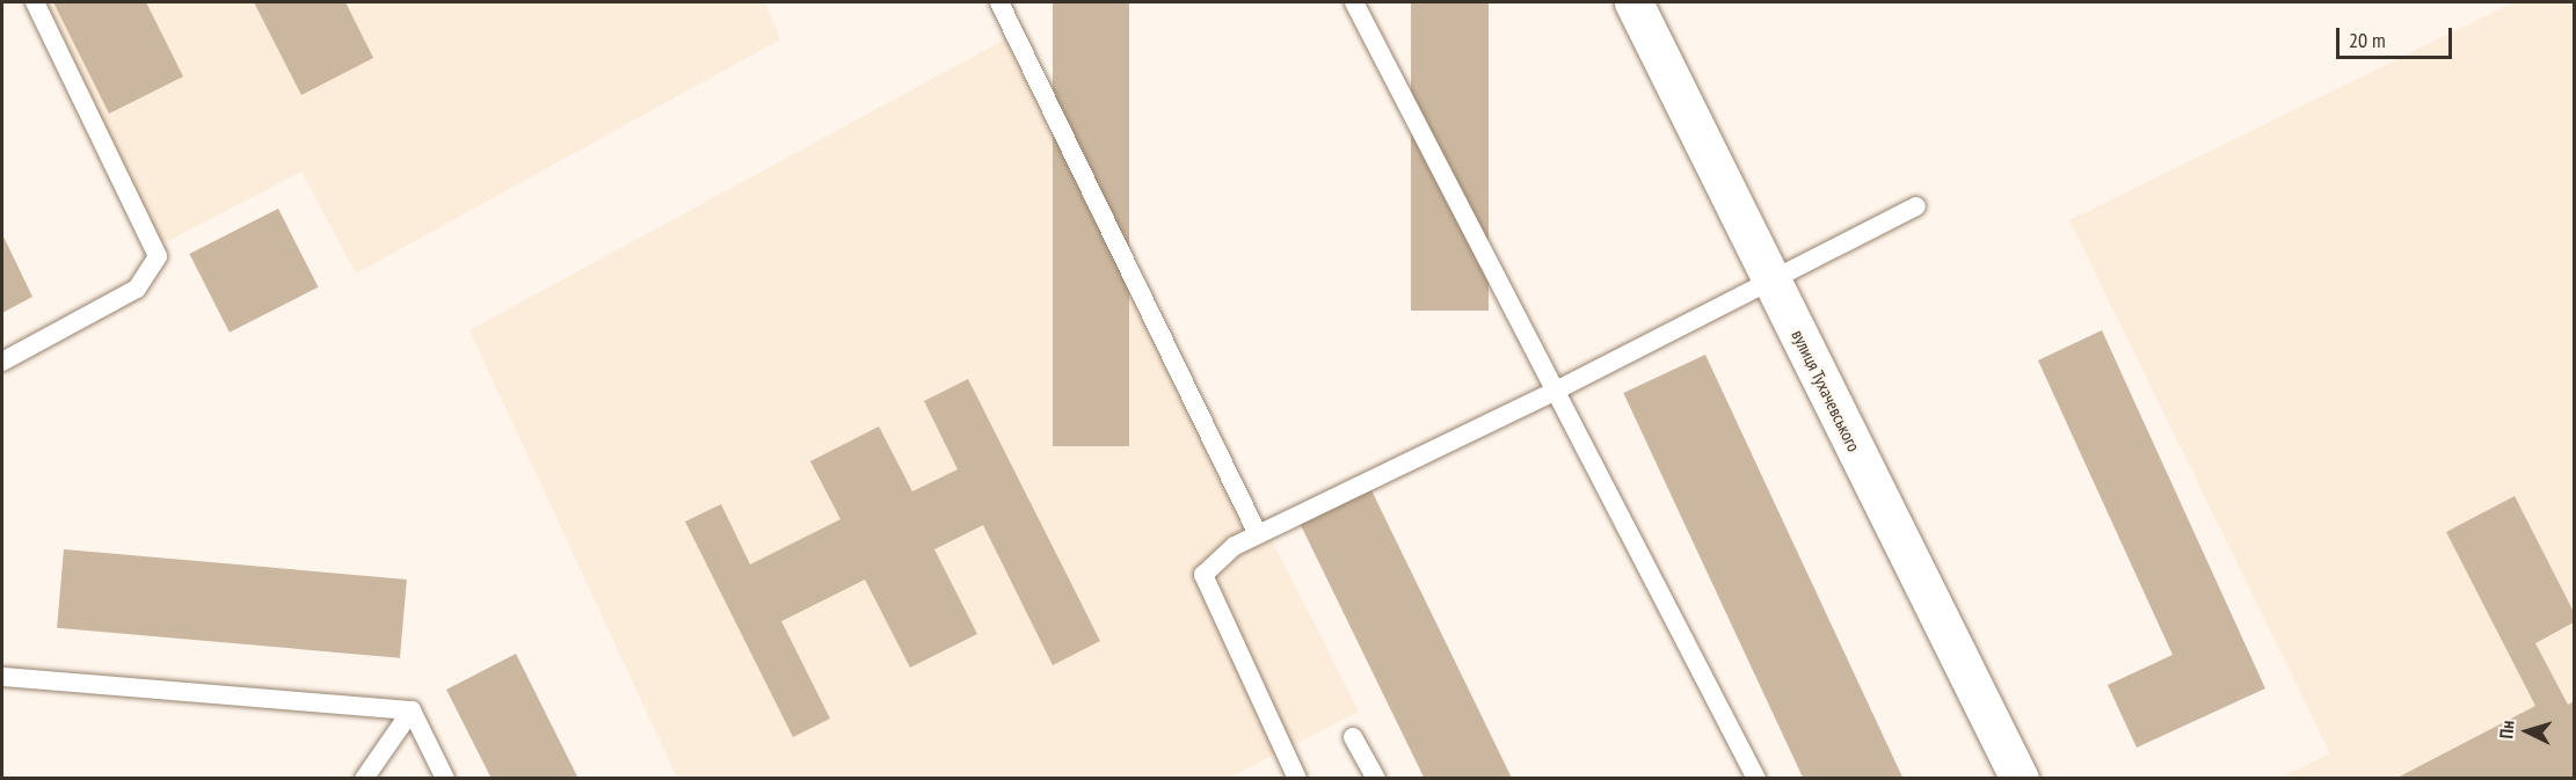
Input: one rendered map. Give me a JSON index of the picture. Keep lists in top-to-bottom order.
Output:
{
  "streets": {
    "street": ["вулиця Тухачевського"]
  },
  "scale_bar": "20 m",
  "north": "left"
}
